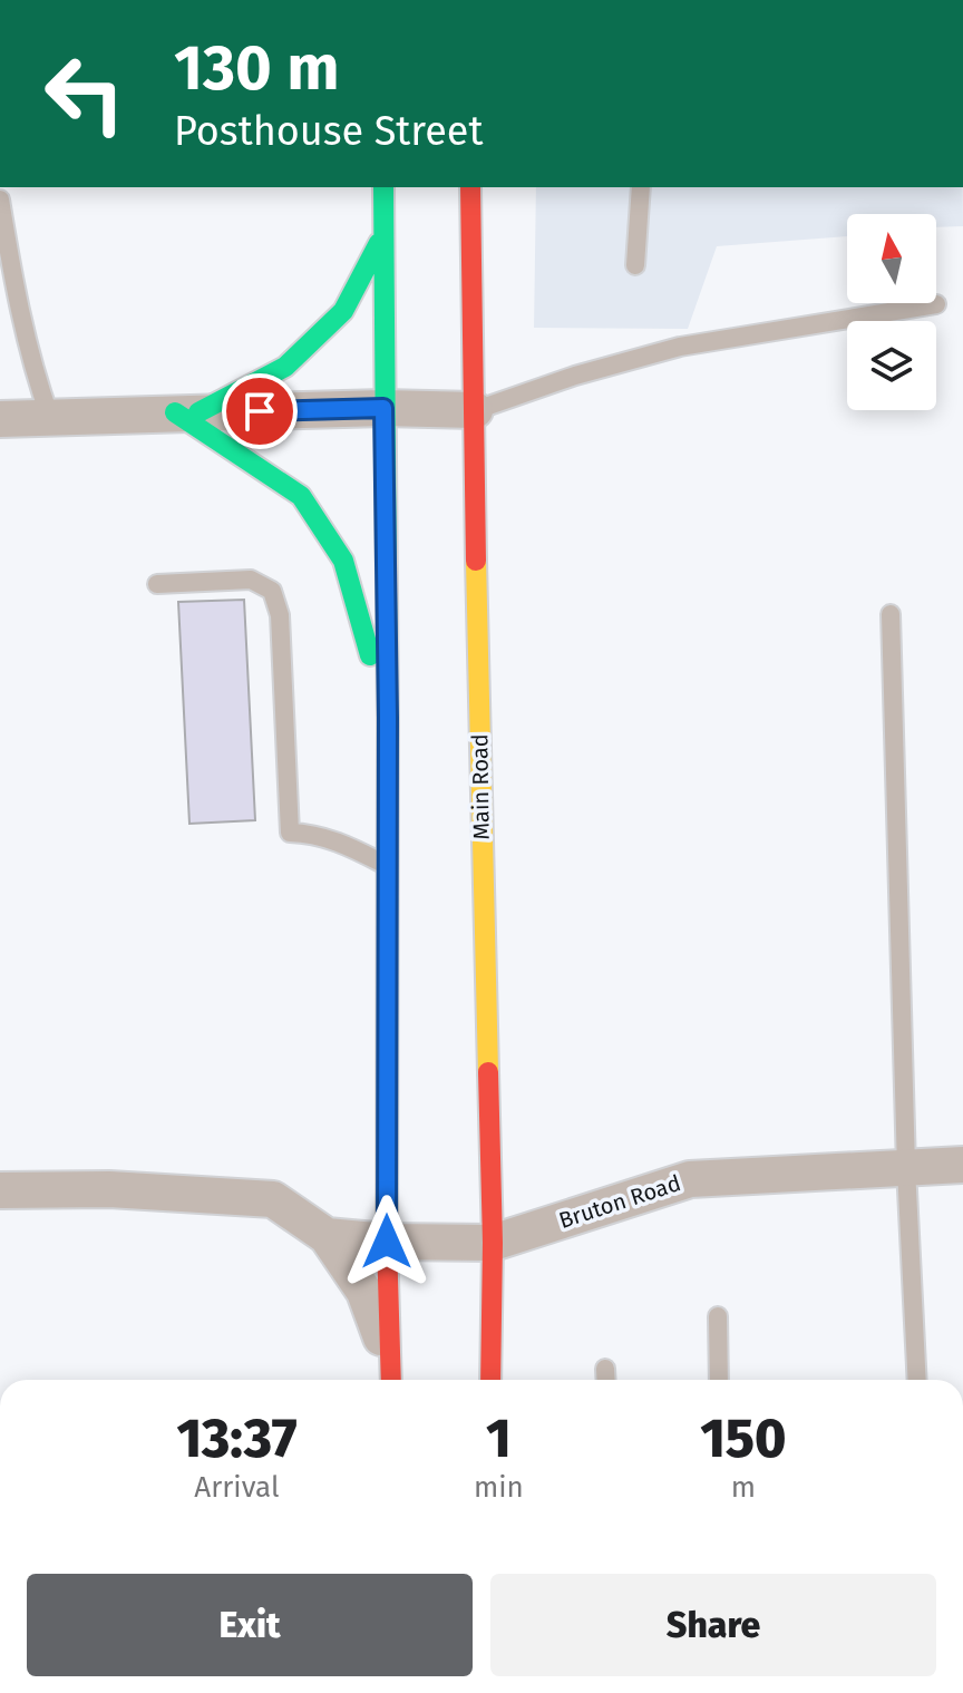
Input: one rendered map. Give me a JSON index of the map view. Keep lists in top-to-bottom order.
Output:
{
  "streets": {
    "main road": ["Main Road"],
    "street": ["Bruton Road"]
  },
  "crossings": [
    ["Main Road", "Bruton Road"]
  ],
  "north": "top",
  "page": {
    "turn": ["130 m", "Posthouse Street"],
    "eta": [
      "13:37",
      "Arrival",
      "1",
      "min",
      "150",
      "m"
    ],
    "buttons": ["Exit", "Share"]
  }
}
